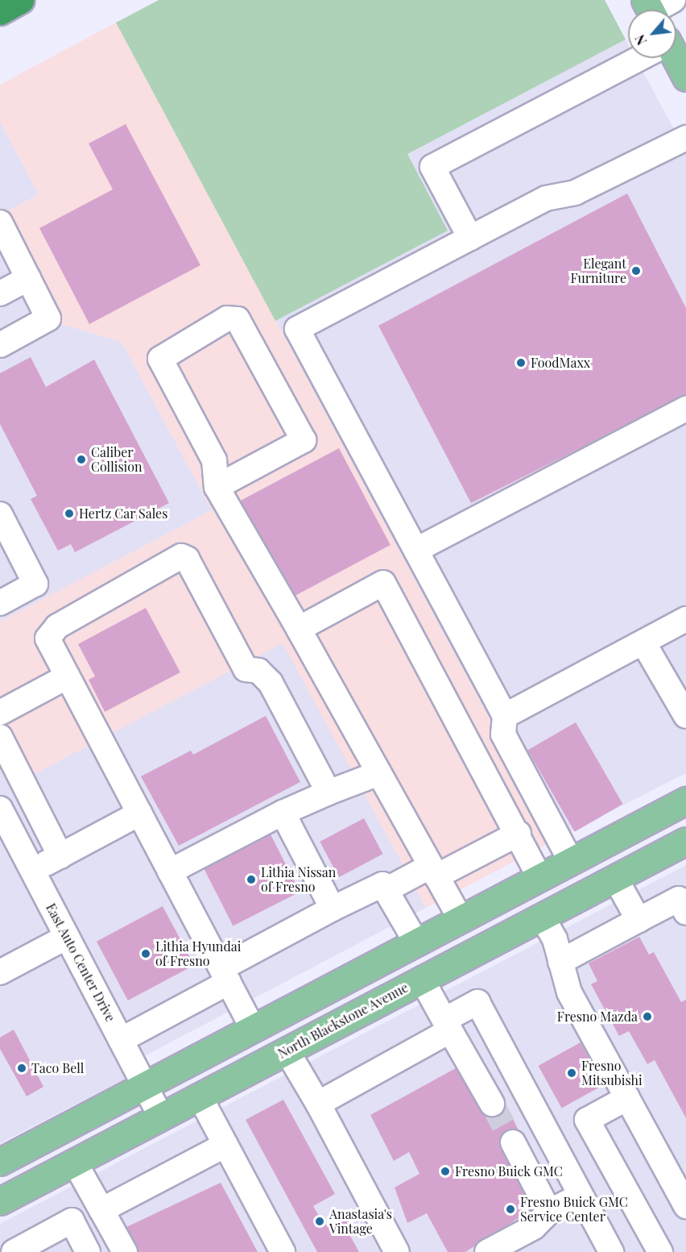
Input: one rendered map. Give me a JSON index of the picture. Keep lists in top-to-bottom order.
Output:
{
  "streets": {
    "main road": ["North Blackstone Avenue"],
    "street": ["East Auto Center Drive"]
  },
  "crossings": [
    ["East Auto Center Drive", "North Blackstone Avenue"]
  ],
  "places": [
    "Elegant Furniture",
    "FoodMaxx",
    "Caliber Collision",
    "Hertz Car Sales",
    "Lithia Nissan of Fresno",
    "Lithia Hyundai of Fresno",
    "Fresno Mazda",
    "Taco Bell",
    "Fresno Mitsubishi",
    "Fresno Buick GMC",
    "Fresno Buick GMC Service Center",
    "Anastasia's Vintage"
  ],
  "north": "bottom left"
}
